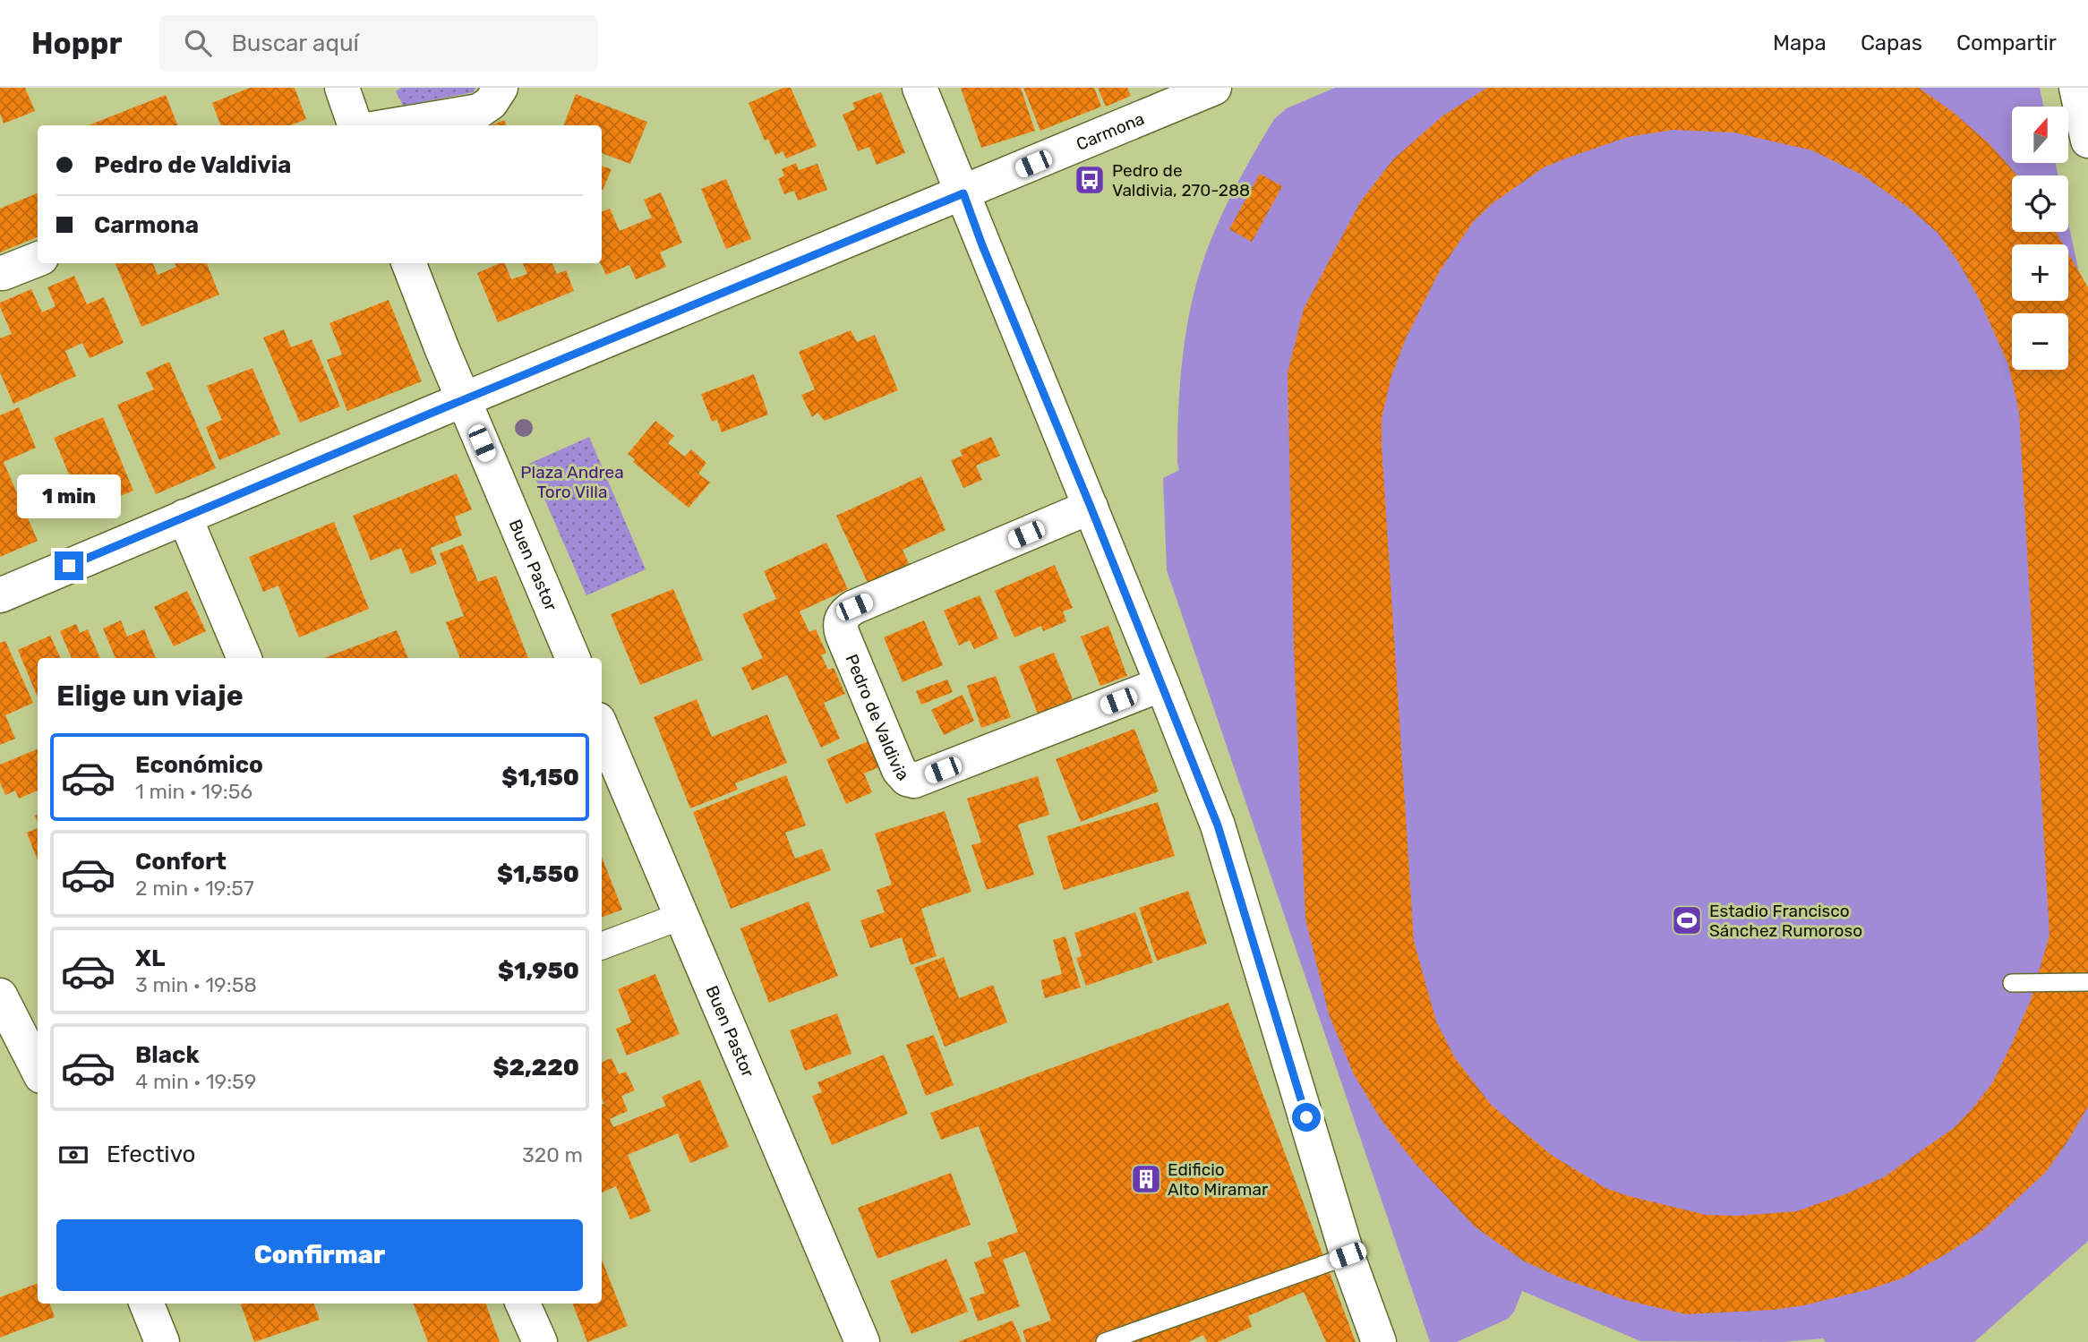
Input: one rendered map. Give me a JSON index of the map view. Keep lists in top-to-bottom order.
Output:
{
  "streets": {
    "street": ["Carmona", "Buen Pastor", "Pedro de Valdivia"]
  },
  "crossings": [
    ["Carmona", "Buen Pastor"]
  ],
  "parks": ["Plaza Andrea Toro Villa"],
  "places": {
    "bus stop": ["Pedro de Valdivia, 270-288"],
    "sports": ["Estadio Francisco Sánchez Rumoroso"],
    "building": ["Edificio Alto Miramar"]
  },
  "north": "top",
  "page": {
    "header": "Hoppr",
    "search": "Buscar aquí",
    "nav": ["Mapa", "Capas", "Compartir"],
    "map_buttons": ["+", "−"],
    "banner": ["Pedro de Valdivia", "Carmona"],
    "bubble": "1 min",
    "heading": "Elige un viaje",
    "list": [
      {
        "name": "Económico",
        "note": "1 min · 19:56",
        "value": "$1,150"
      },
      {
        "name": "Confort",
        "note": "2 min · 19:57",
        "value": "$1,550"
      },
      {
        "name": "XL",
        "note": "3 min · 19:58",
        "value": "$1,950"
      },
      {
        "name": "Black",
        "note": "4 min · 19:59",
        "value": "$2,220"
      }
    ],
    "pay": ["Efectivo", "320 m"],
    "buttons": "Confirmar"
  }
}
